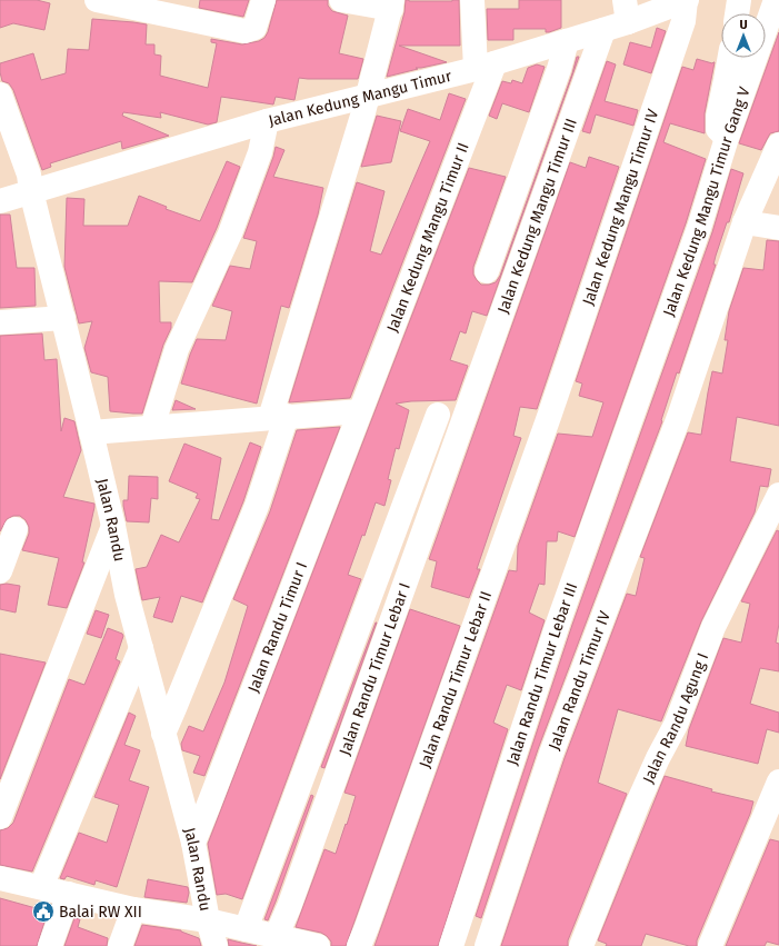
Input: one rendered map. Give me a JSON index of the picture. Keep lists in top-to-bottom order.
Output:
{
  "streets": {
    "street": [
      "Jalan Kedung Mangu Timur",
      "Jalan Kedung Mangu Timur Gang V",
      "Jalan Kedung Mangu Timur IV",
      "Jalan Kedung Mangu Timur III",
      "Jalan Kedung Mangu Timur II",
      "Jalan Randu",
      "Jalan Randu Timur I",
      "Jalan Randu Timur Lebar I",
      "Jalan Randu Timur Lebar III",
      "Jalan Randu Timur Lebar II",
      "Jalan Randu Timur IV",
      "Jalan Randu Agung I"
    ]
  },
  "crossings": [
    ["Jalan Kedung Mangu Timur", "Jalan Kedung Mangu Timur IV"],
    ["Jalan Kedung Mangu Timur", "Jalan Kedung Mangu Timur III"],
    ["Jalan Kedung Mangu Timur", "Jalan Kedung Mangu Timur II"],
    ["Jalan Kedung Mangu Timur", "Jalan Randu"],
    ["Jalan Kedung Mangu Timur Gang V", "Jalan Randu Timur Lebar III"],
    ["Jalan Kedung Mangu Timur IV", "Jalan Randu Timur Lebar II"],
    ["Jalan Kedung Mangu Timur III", "Jalan Randu Timur Lebar I"],
    ["Jalan Kedung Mangu Timur II", "Jalan Randu Timur I"],
    ["Jalan Randu", "Jalan Randu Timur I"]
  ],
  "places": {
    "public building": ["Balai RW XII"]
  },
  "north": "top"
}
